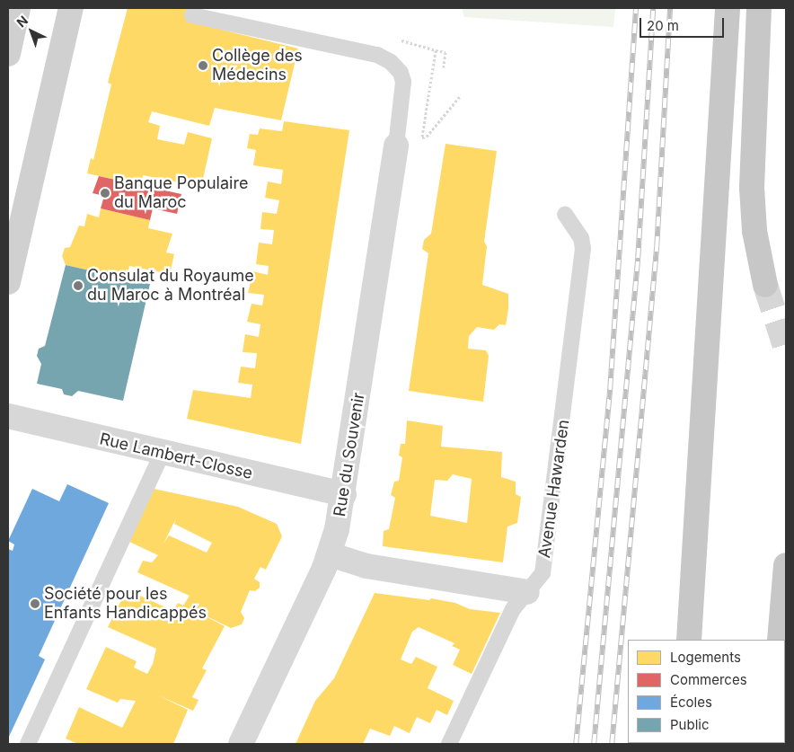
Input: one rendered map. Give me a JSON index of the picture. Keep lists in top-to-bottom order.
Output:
{
  "streets": {
    "street": ["Rue du Souvenir", "Rue Lambert-Closse"],
    "lane": ["Avenue Hawarden"]
  },
  "crossings": [
    ["Rue du Souvenir", "Rue Lambert-Closse"]
  ],
  "places": [
    "Collège des Médecins",
    "Banque Populaire du Maroc",
    "Consulat du Royaume du Maroc à Montréal",
    "Société pour les Enfants Handicappés"
  ],
  "legend": [
    "Logements",
    "Commerces",
    "Écoles",
    "Public"
  ],
  "scale_bar": "20 m",
  "north": "top left"
}
